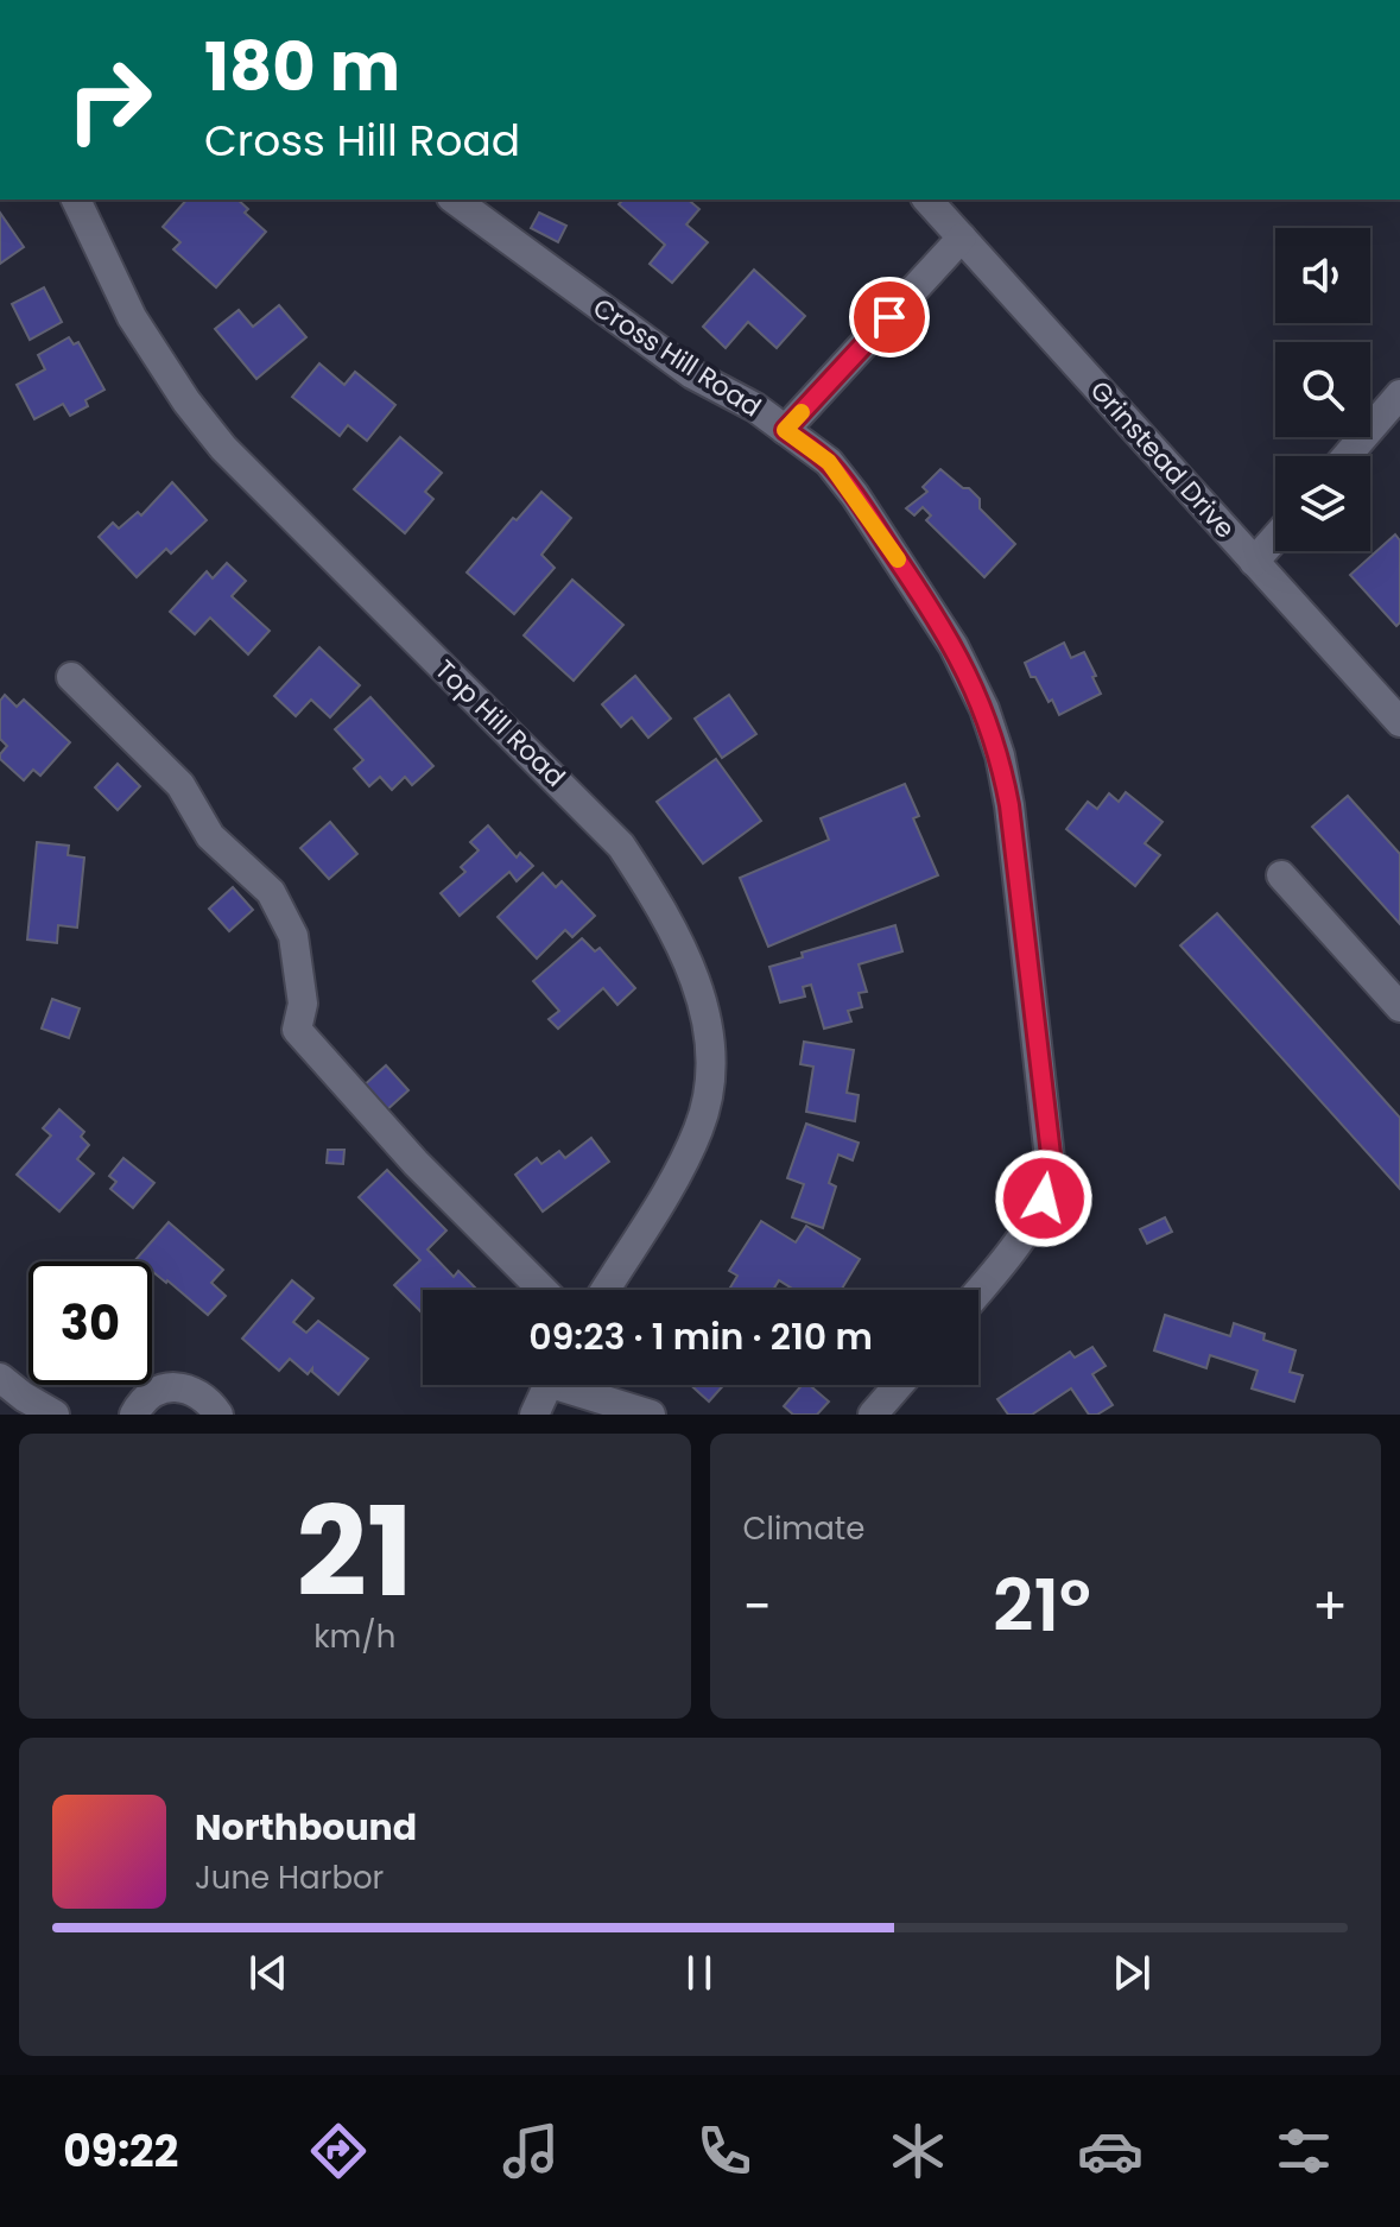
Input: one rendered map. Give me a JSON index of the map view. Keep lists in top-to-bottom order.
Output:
{
  "streets": {
    "street": ["Cross Hill Road", "Grinstead Drive", "Top Hill Road"]
  },
  "crossings": [
    ["Cross Hill Road", "Grinstead Drive"]
  ],
  "page": {
    "turn": ["180 m", "Cross Hill Road"],
    "limit": "30",
    "trip": "09:23 · 1 min · 210 m",
    "tile": [
      ["21", "km/h"],
      "Climate"
    ],
    "heat": ["−", "21°", "+"],
    "song": ["Northbound", "June Harbor"],
    "tabs": "09:22"
  }
}
